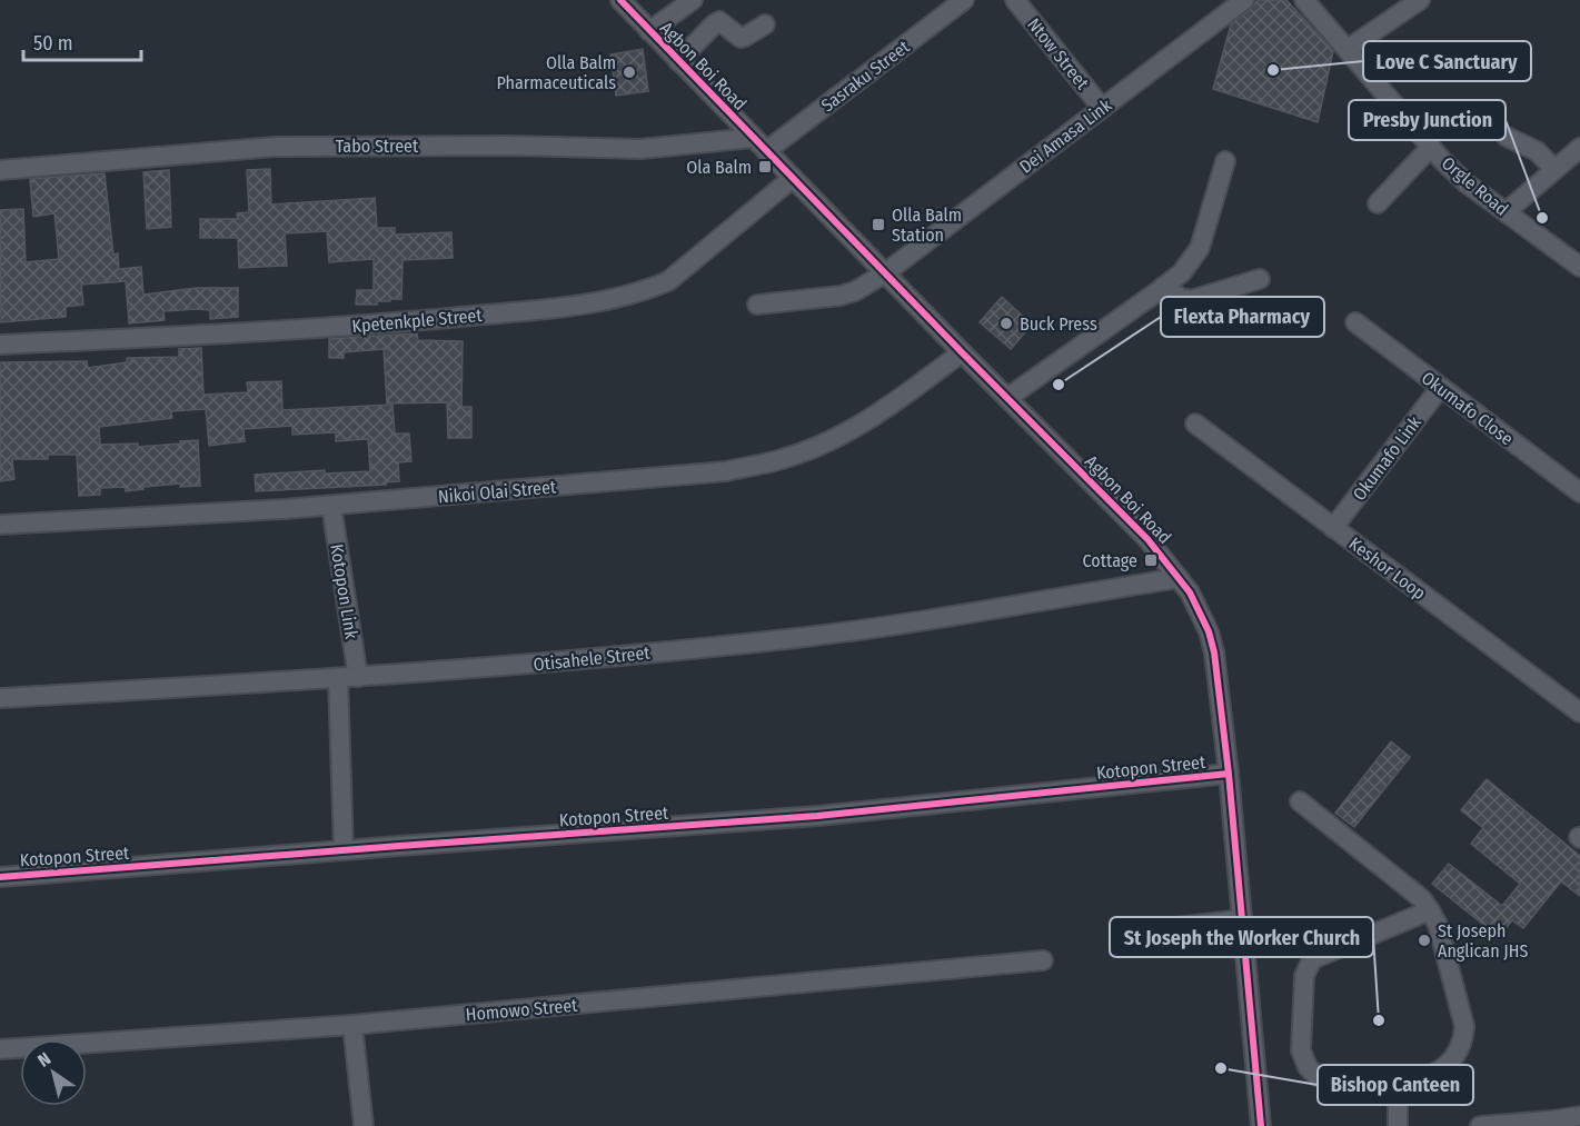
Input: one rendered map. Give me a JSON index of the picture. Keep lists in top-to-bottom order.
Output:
{
  "streets": {
    "street": [
      "Ntow Street",
      "Agbon Boi Road",
      "Sasraku Street",
      "Dei Amasa Link",
      "Tabo Street",
      "Orgle Road",
      "Kpetenkple Street",
      "Okumafo Close",
      "Okumafo Link",
      "Nikoi Olai Street",
      "Keshor Loop",
      "Kotopon Link",
      "Otisahele Street",
      "Kotopon Street",
      "Homowo Street"
    ]
  },
  "crossings": [
    ["Ntow Street", "Dei Amasa Link"],
    ["Agbon Boi Road", "Sasraku Street"],
    ["Agbon Boi Road", "Dei Amasa Link"],
    ["Agbon Boi Road", "Tabo Street"],
    ["Agbon Boi Road", "Kpetenkple Street"],
    ["Agbon Boi Road", "Nikoi Olai Street"],
    ["Agbon Boi Road", "Otisahele Street"],
    ["Agbon Boi Road", "Kotopon Street"],
    ["Sasraku Street", "Tabo Street"],
    ["Okumafo Close", "Okumafo Link"],
    ["Okumafo Link", "Keshor Loop"],
    ["Nikoi Olai Street", "Kotopon Link"],
    ["Kotopon Link", "Otisahele Street"]
  ],
  "places": {
    "other": [
      "Love C Sanctuary",
      "Olla Balm Pharmaceuticals",
      "Presby Junction",
      "Buck Press",
      "Flexta Pharmacy",
      "St Joseph Anglican JHS",
      "St Joseph the Worker Church",
      "Bishop Canteen"
    ],
    "transit": ["Ola Balm", "Olla Balm Station", "Cottage"]
  },
  "scale_bar": "50 m",
  "north": "top left"
}
